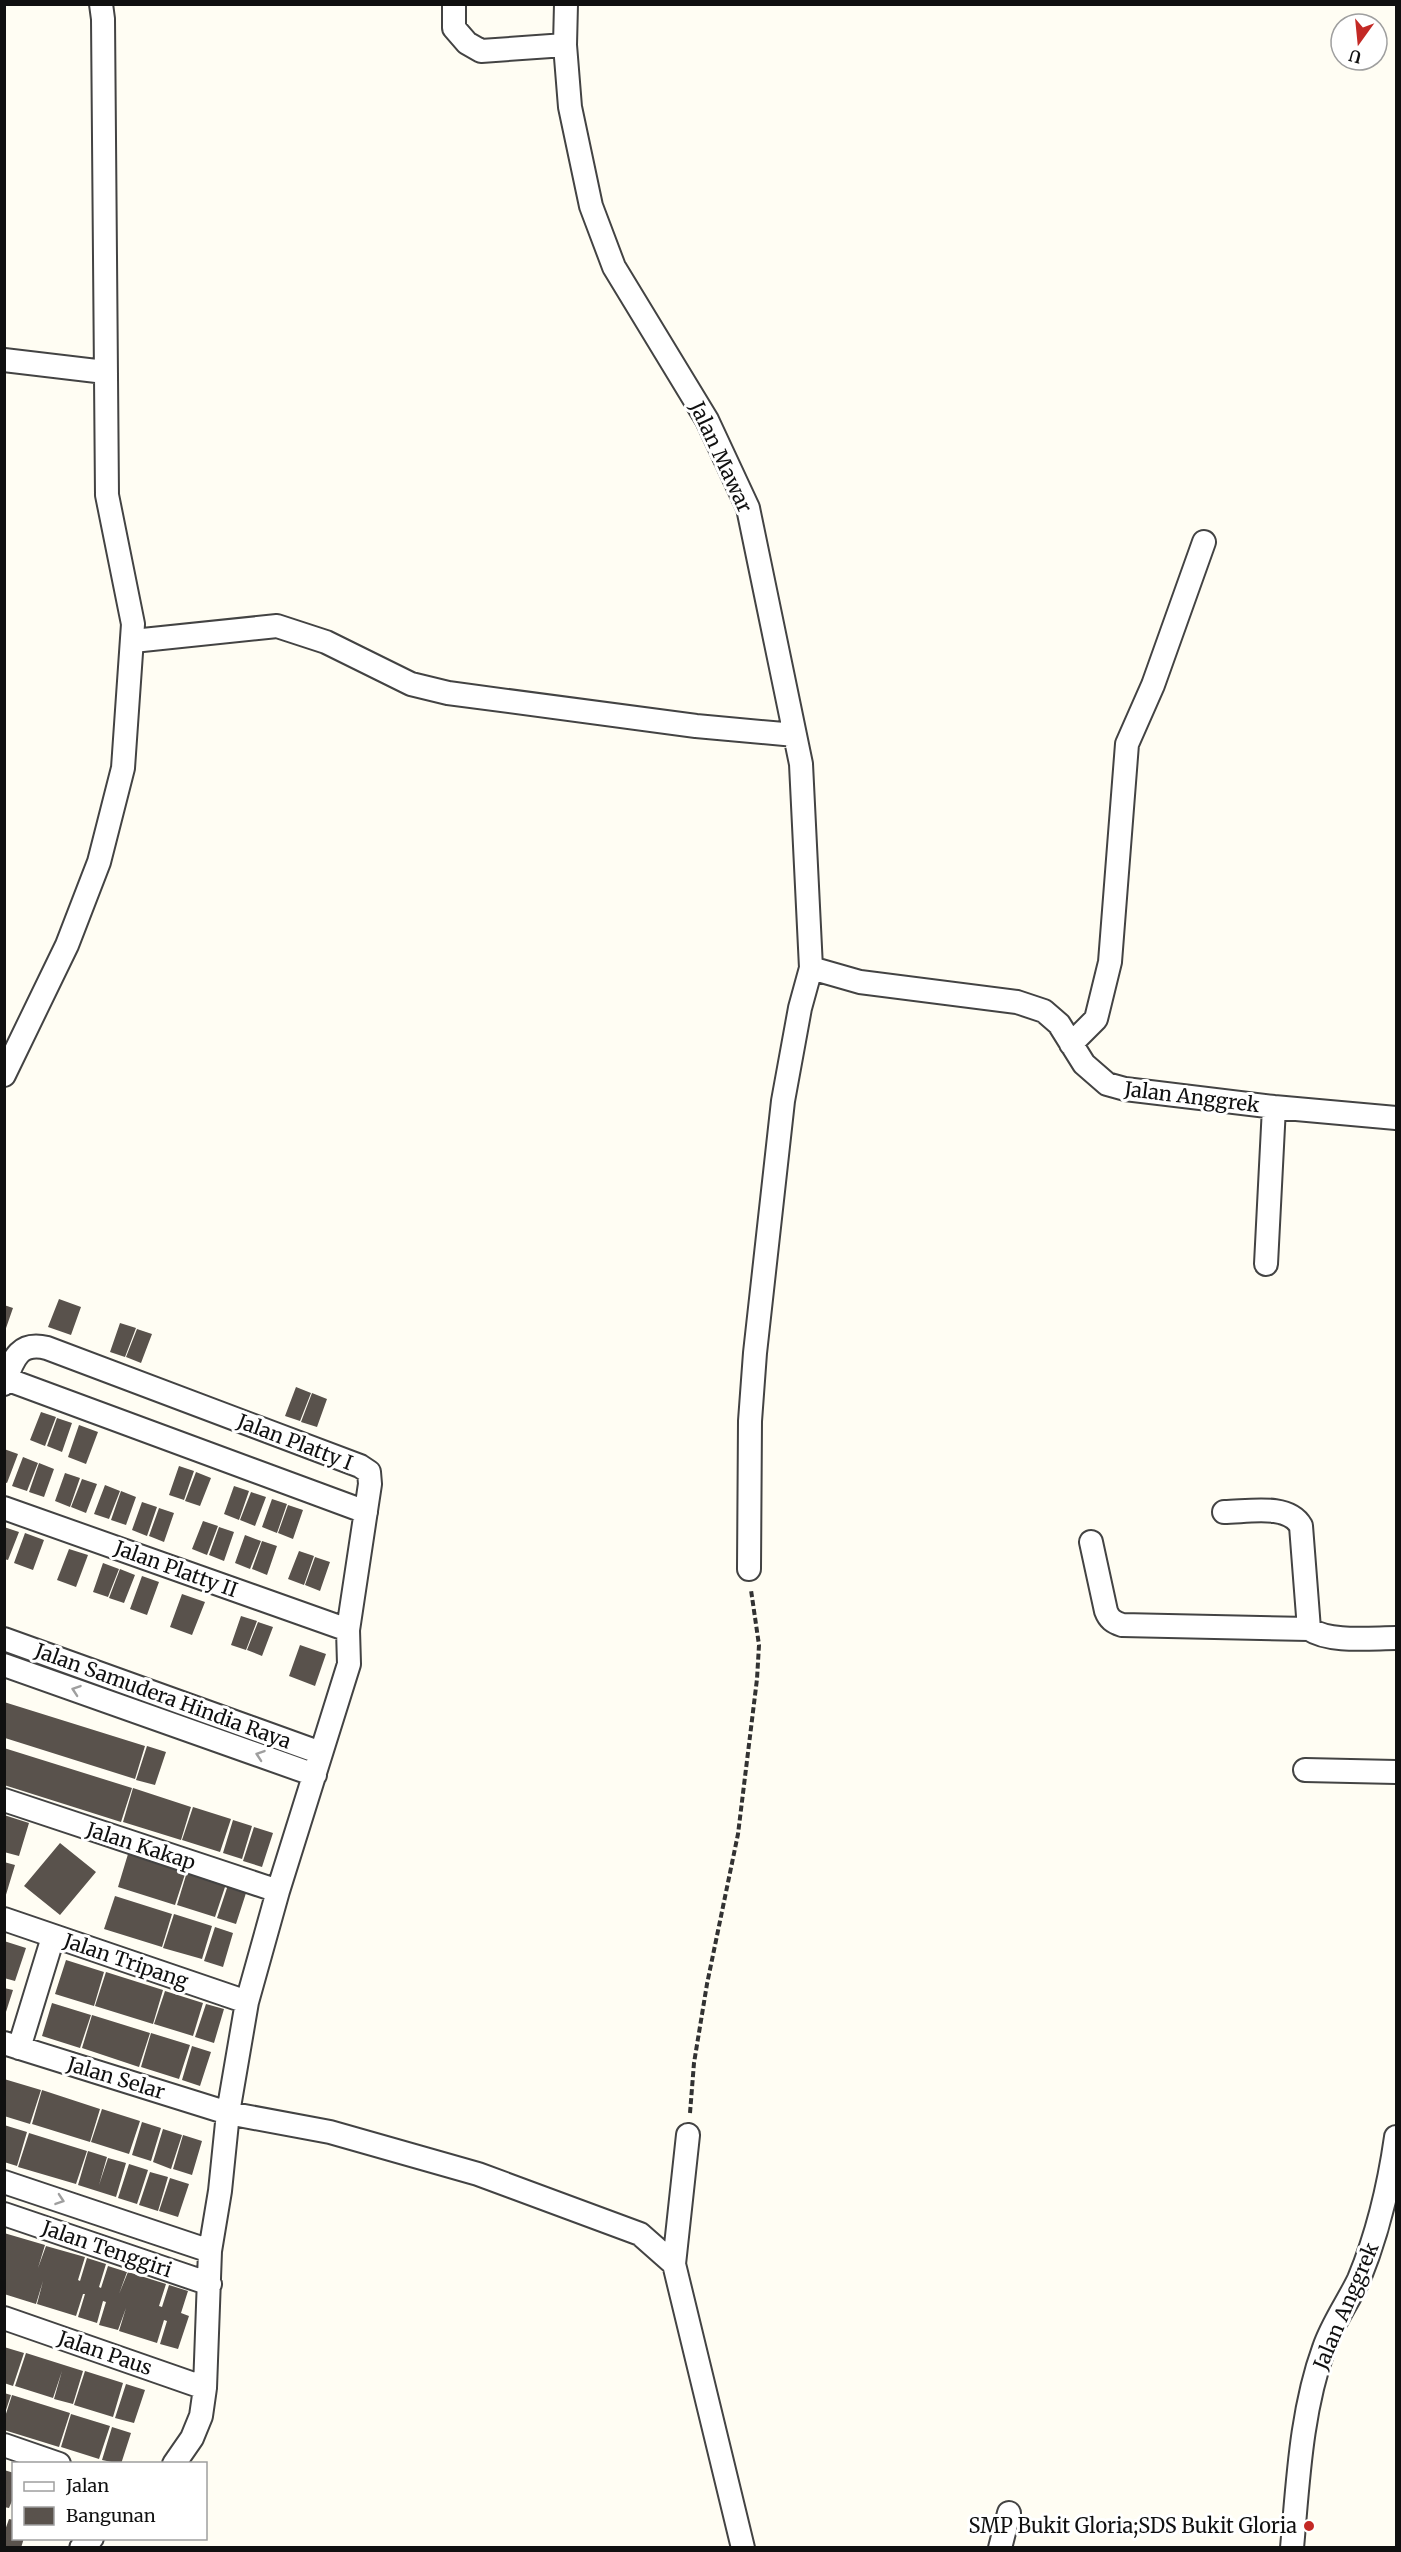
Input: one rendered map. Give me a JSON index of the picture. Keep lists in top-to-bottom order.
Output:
{
  "streets": {
    "street": [
      "Jalan Mawar",
      "Jalan Anggrek",
      "Jalan Platty I",
      "Jalan Platty II",
      "Jalan Samudera Hindia Raya",
      "Jalan Kakap",
      "Jalan Tripang",
      "Jalan Selar",
      "Jalan Tenggiri",
      "Jalan Paus"
    ]
  },
  "crossings": [
    ["Jalan Mawar", "Jalan Anggrek"],
    ["Jalan Platty I", "Jalan Platty II"],
    ["Jalan Platty I", "Jalan Samudera Hindia Raya"],
    ["Jalan Platty I", "Jalan Kakap"],
    ["Jalan Platty I", "Jalan Tripang"],
    ["Jalan Platty I", "Jalan Selar"],
    ["Jalan Platty I", "Jalan Tenggiri"],
    ["Jalan Platty I", "Jalan Paus"]
  ],
  "places": ["SMP Bukit Gloria;SDS Bukit Gloria"],
  "legend": ["Jalan", "Bangunan"],
  "north": "bottom"
}
